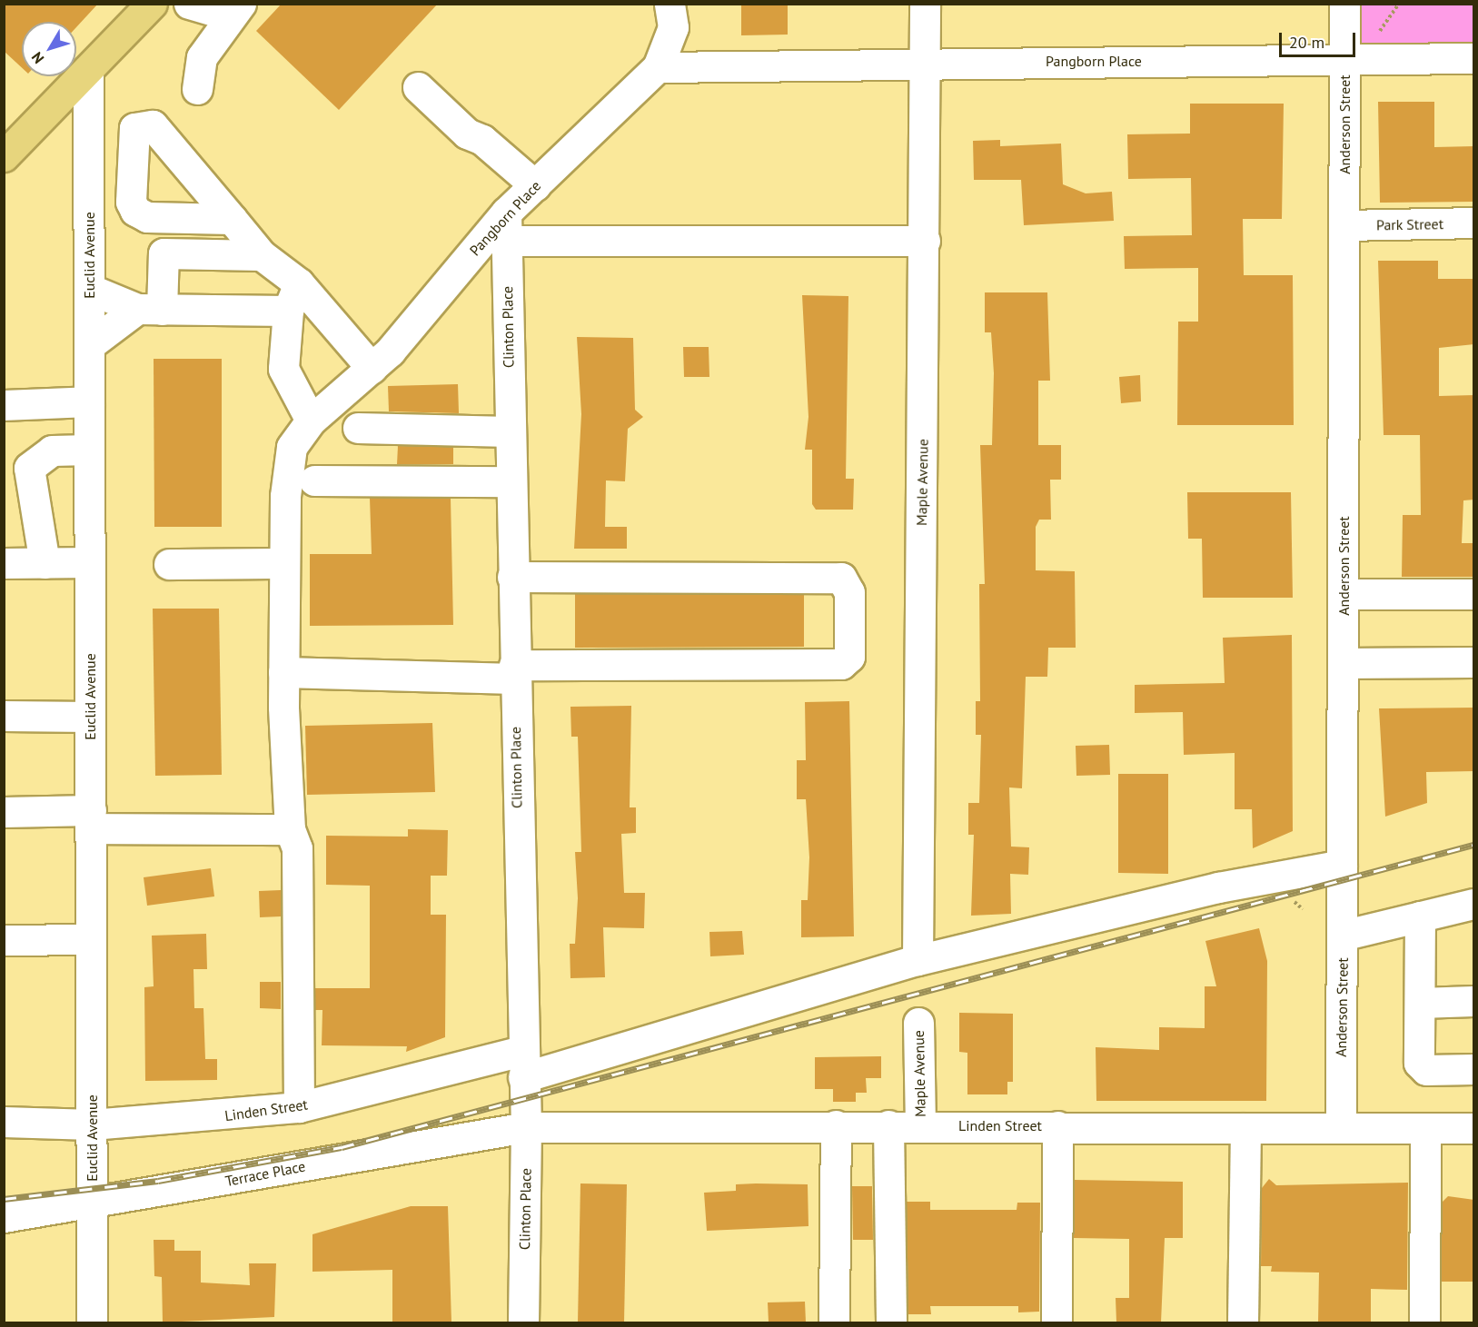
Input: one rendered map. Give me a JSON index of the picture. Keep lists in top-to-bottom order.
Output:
{
  "streets": {
    "street": [
      "Pangborn Place",
      "Anderson Street",
      "Park Street",
      "Euclid Avenue",
      "Clinton Place",
      "Maple Avenue",
      "Linden Street",
      "Terrace Place"
    ]
  },
  "crossings": [
    ["Pangborn Place", "Anderson Street"],
    ["Pangborn Place", "Clinton Place"],
    ["Pangborn Place", "Maple Avenue"],
    ["Pangborn Place", "Linden Street"],
    ["Anderson Street", "Park Street"],
    ["Anderson Street", "Linden Street"],
    ["Euclid Avenue", "Linden Street"],
    ["Euclid Avenue", "Terrace Place"],
    ["Clinton Place", "Linden Street"],
    ["Clinton Place", "Terrace Place"],
    ["Maple Avenue", "Linden Street"],
    ["Linden Street", "Terrace Place"]
  ],
  "scale_bar": "20 m",
  "north": "bottom left"
}
